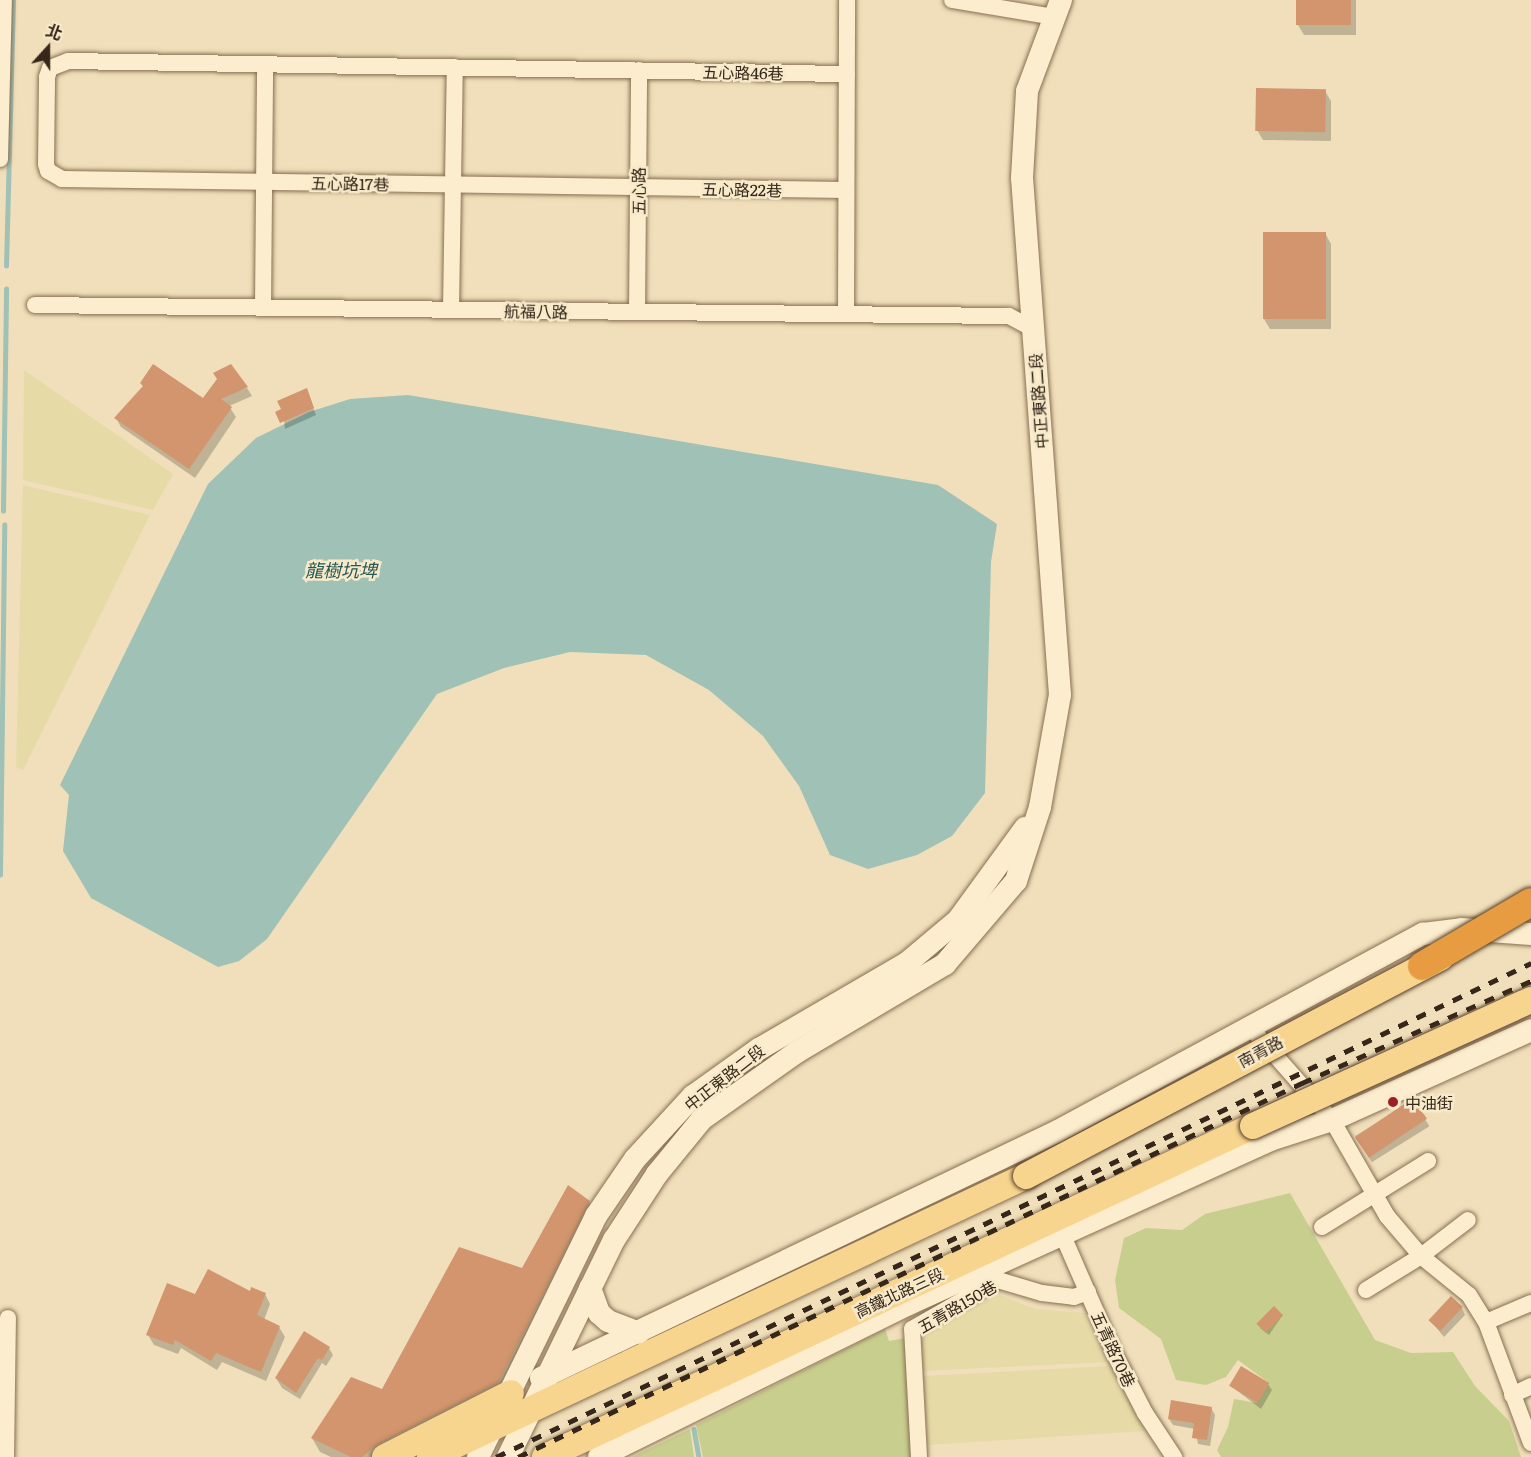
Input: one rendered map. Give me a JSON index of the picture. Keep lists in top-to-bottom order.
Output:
{
  "streets": {
    "main road": ["中正東路二段", "南青路", "高鐵北路三段"],
    "street": [
      "五心路46巷",
      "五心路17巷",
      "五心路22巷",
      "五心路",
      "航福八路",
      "五青路150巷",
      "五青路70巷"
    ]
  },
  "crossings": [
    ["五心路46巷", "五心路17巷"],
    ["五心路46巷", "五心路"],
    ["五心路17巷", "五心路22巷"],
    ["五心路17巷", "五心路"],
    ["五心路22巷", "五心路"],
    ["五心路", "航福八路"],
    ["航福八路", "中正東路二段"],
    ["中正東路二段", "南青路"],
    ["高鐵北路三段", "五青路70巷"],
    ["五青路150巷", "五青路70巷"]
  ],
  "water": ["龍樹坑埤"],
  "places": ["中油街"],
  "north": "top"
}
